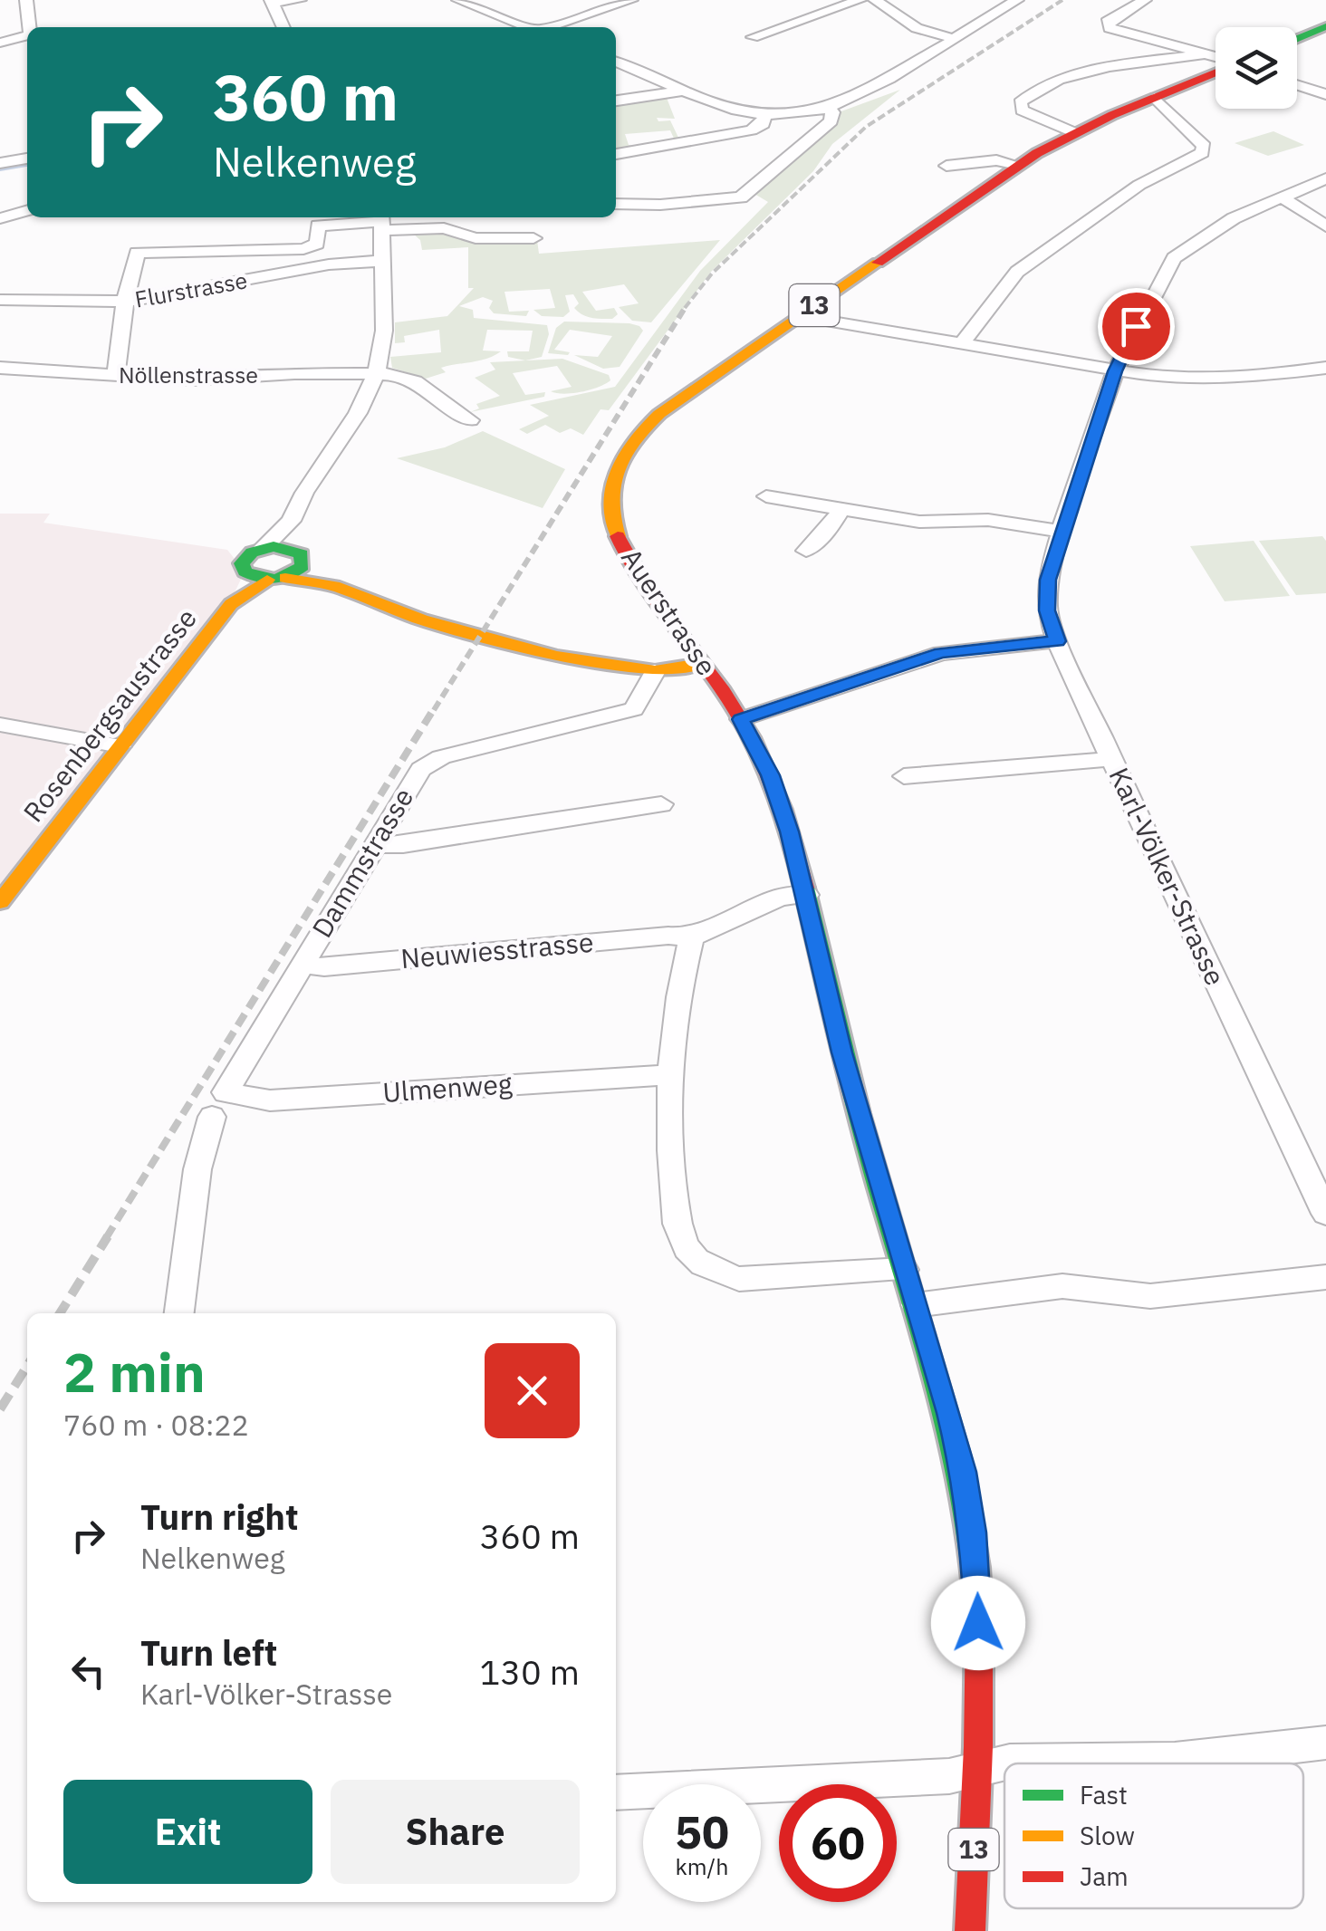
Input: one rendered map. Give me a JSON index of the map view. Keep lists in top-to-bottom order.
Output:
{
  "streets": {
    "main road": ["13", "Auerstrasse", "Rosenbergsaustrasse"],
    "street": [
      "Flurstrasse",
      "Nöllenstrasse",
      "Dammstrasse",
      "Karl-Völker-Strasse",
      "Neuwiesstrasse",
      "Ulmenweg"
    ]
  },
  "crossings": [
    ["13", "Auerstrasse"],
    ["Dammstrasse", "Neuwiesstrasse"],
    ["Dammstrasse", "Ulmenweg"]
  ],
  "legend": ["Fast", "Slow", "Jam"],
  "page": {
    "turn": ["360 m", "Nelkenweg"],
    "heading": ["2 min", "760 m · 08:22"],
    "list": [
      {
        "name": "Turn right",
        "note": "Nelkenweg",
        "value": "360 m"
      },
      {
        "name": "Turn left",
        "note": "Karl-Völker-Strasse",
        "value": "130 m"
      }
    ],
    "buttons": ["Exit", "Share"],
    "speed": "50 km/h",
    "limit": "60"
  }
}
